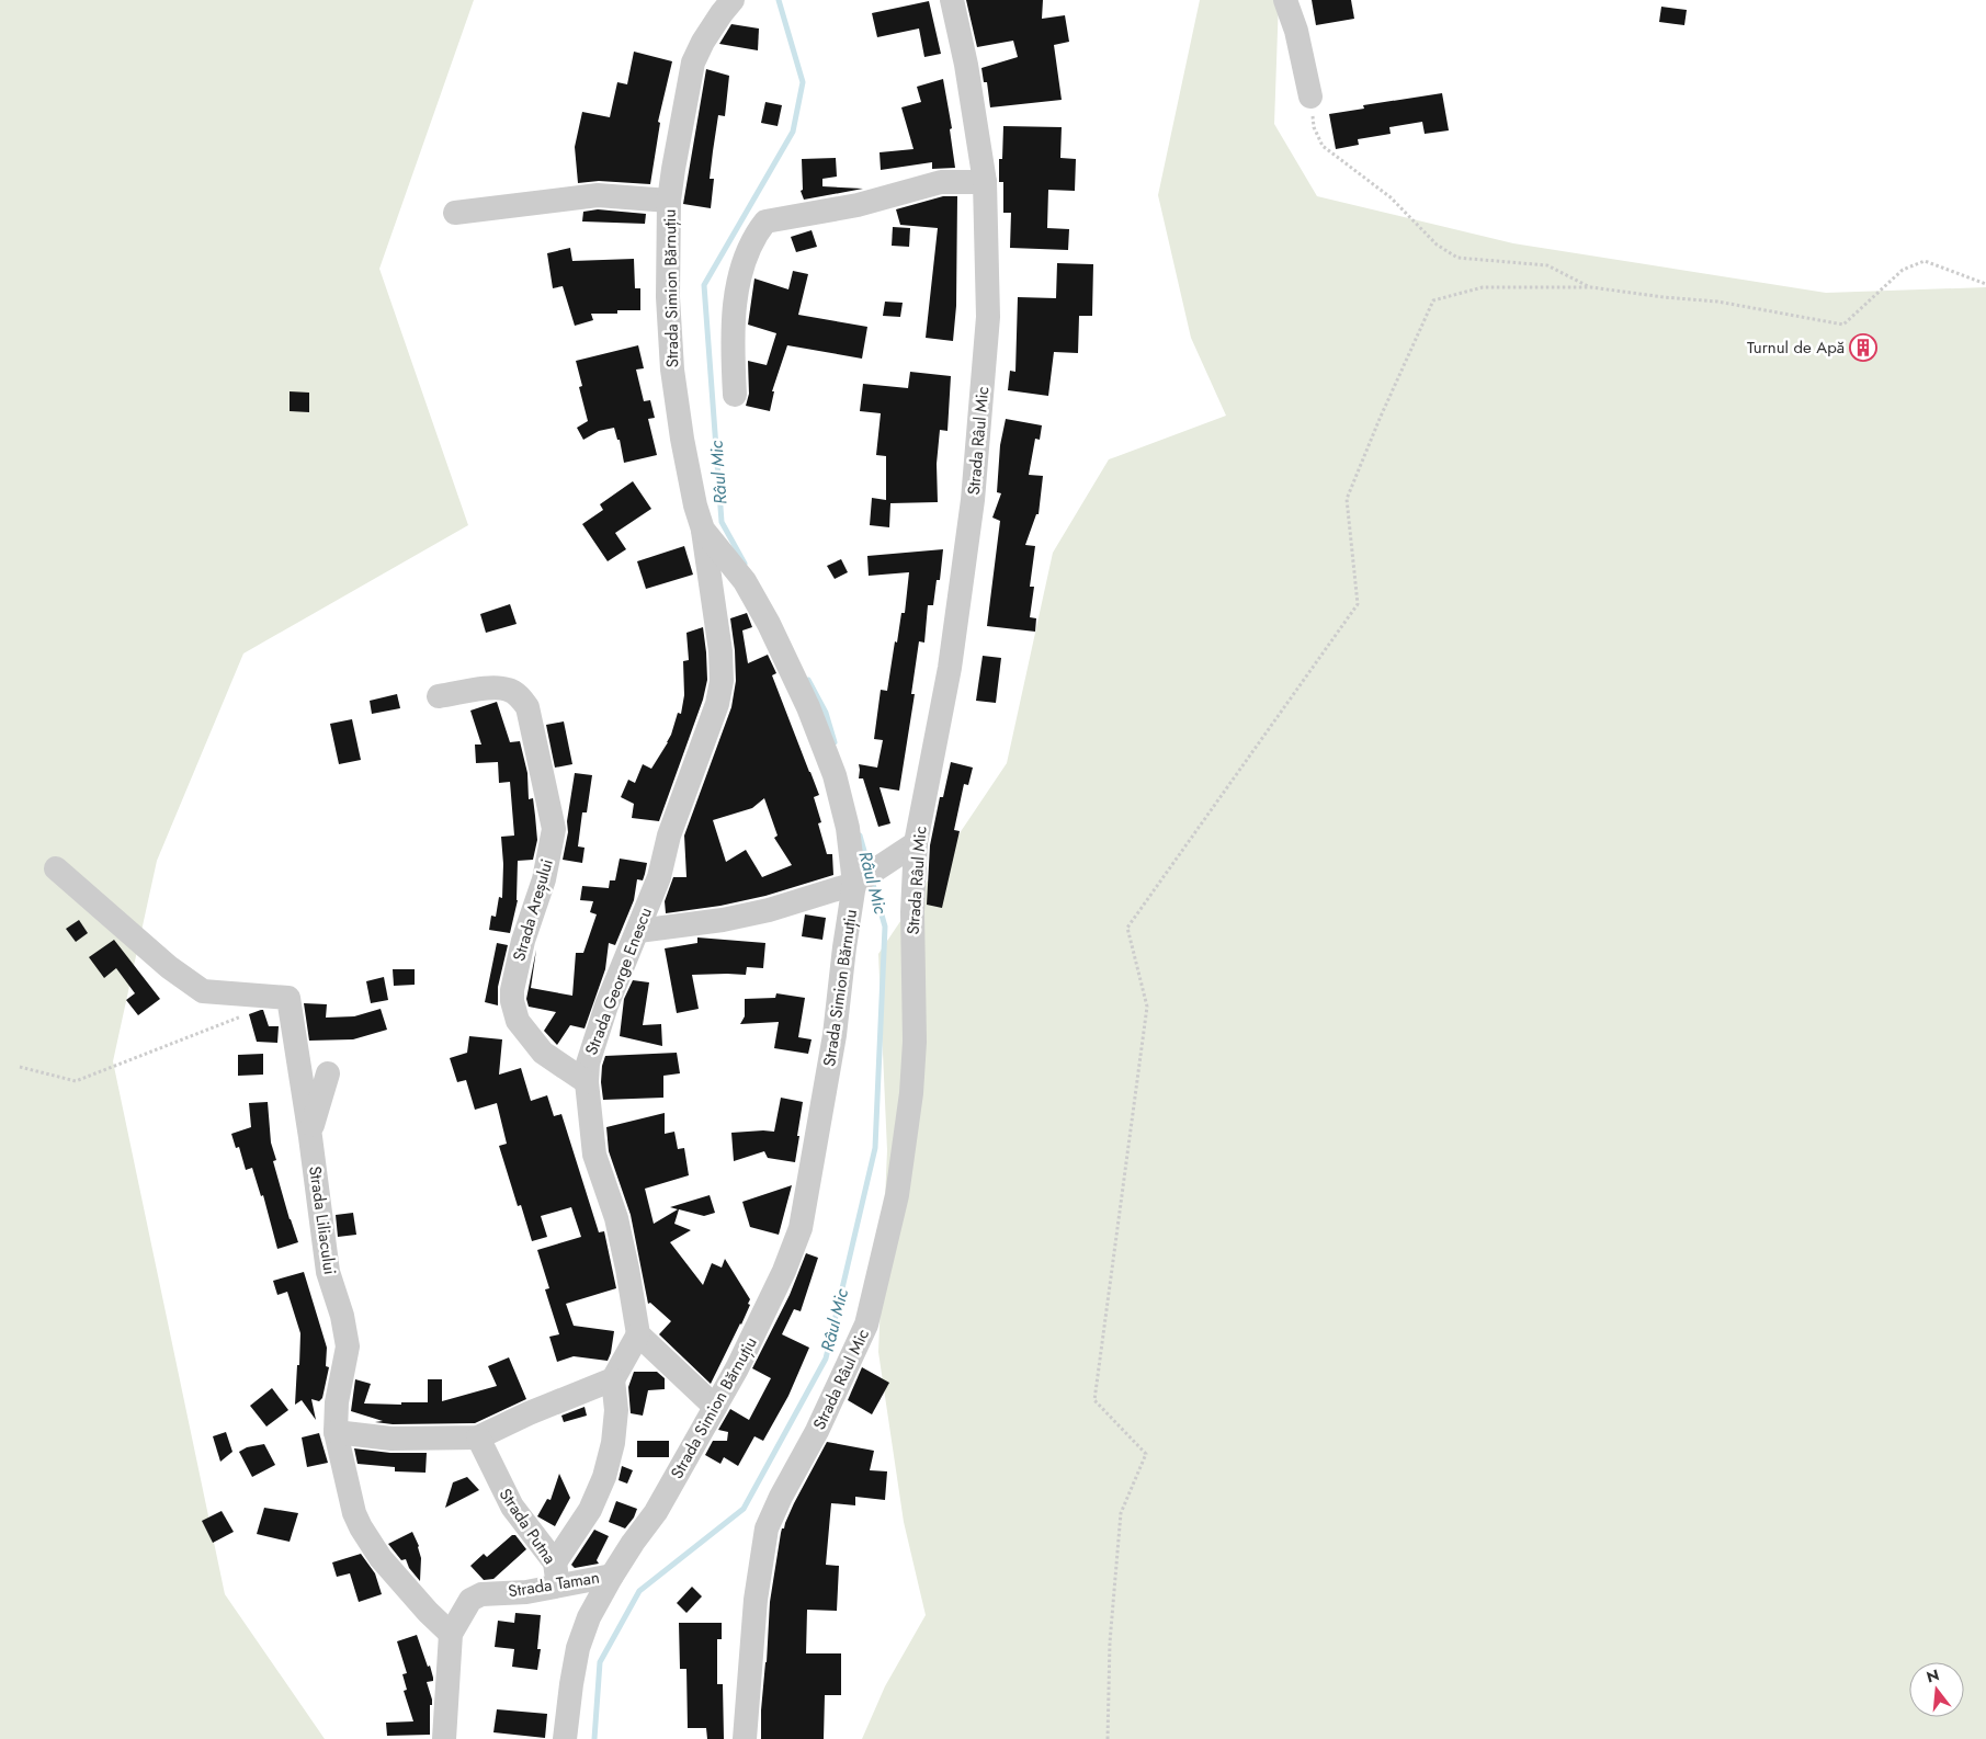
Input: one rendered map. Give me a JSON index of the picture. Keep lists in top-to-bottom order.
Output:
{
  "streets": {
    "street": [
      "Strada Simion Bărnuțiu",
      "Strada Râul Mic",
      "Strada Areșului",
      "Strada George Enescu",
      "Strada Liliacului",
      "Strada Putna",
      "Strada Taman"
    ]
  },
  "crossings": [
    ["Strada Simion Bărnuțiu", "Strada George Enescu"],
    ["Strada Simion Bărnuțiu", "Strada Taman"],
    ["Strada Areșului", "Strada George Enescu"],
    ["Strada Liliacului", "Strada Taman"],
    ["Strada Putna", "Strada Taman"]
  ],
  "water": ["Râul Mic"],
  "places": {
    "building": ["Turnul de Apă"]
  },
  "north": "top"
}
